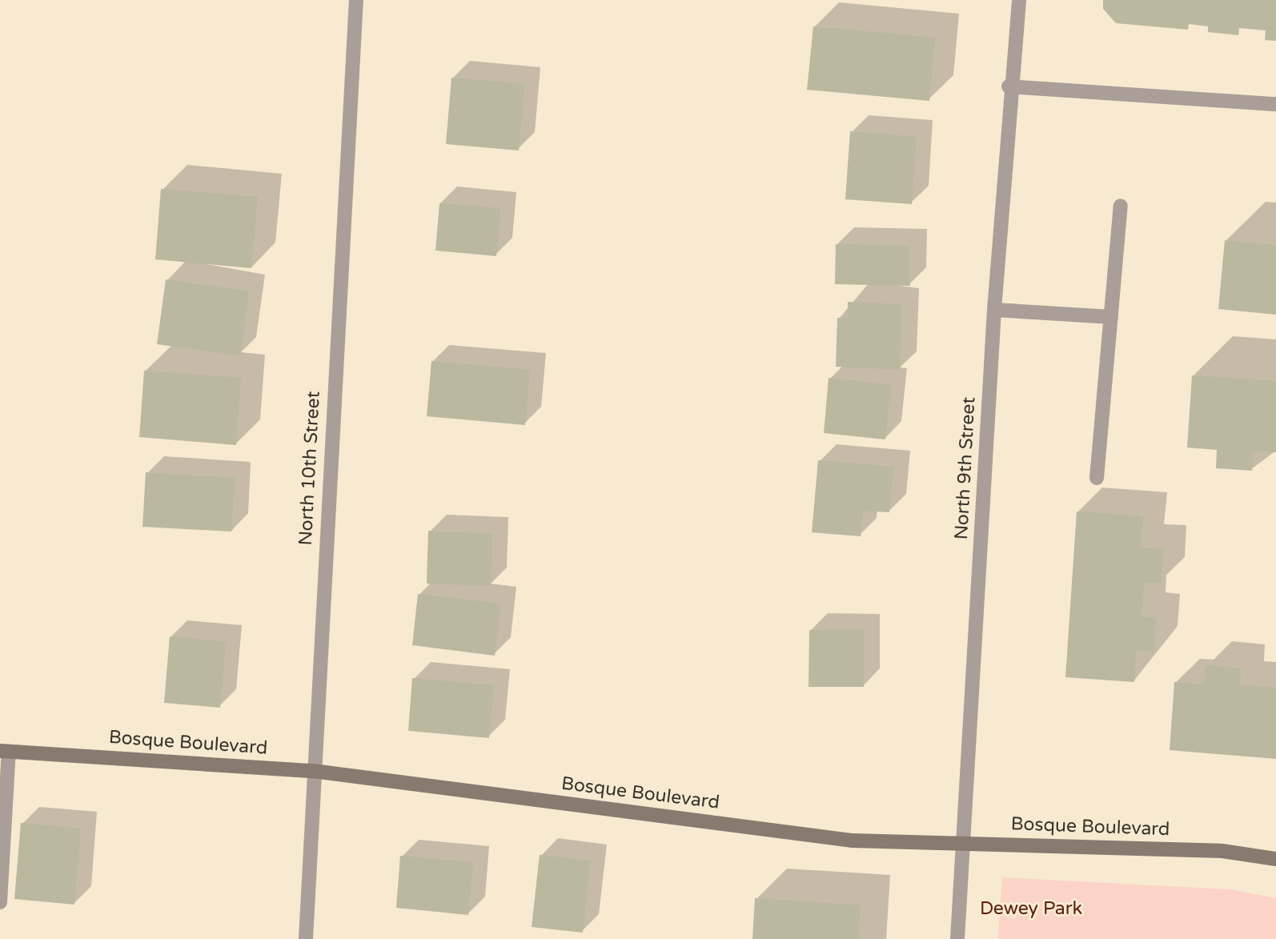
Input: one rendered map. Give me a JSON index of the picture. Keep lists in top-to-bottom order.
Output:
{
  "streets": {
    "main road": ["Bosque Boulevard"],
    "street": ["North 10th Street", "North 9th Street"]
  },
  "crossings": [
    ["North 10th Street", "Bosque Boulevard"],
    ["North 9th Street", "Bosque Boulevard"]
  ],
  "parks": ["Dewey Park"]
}
